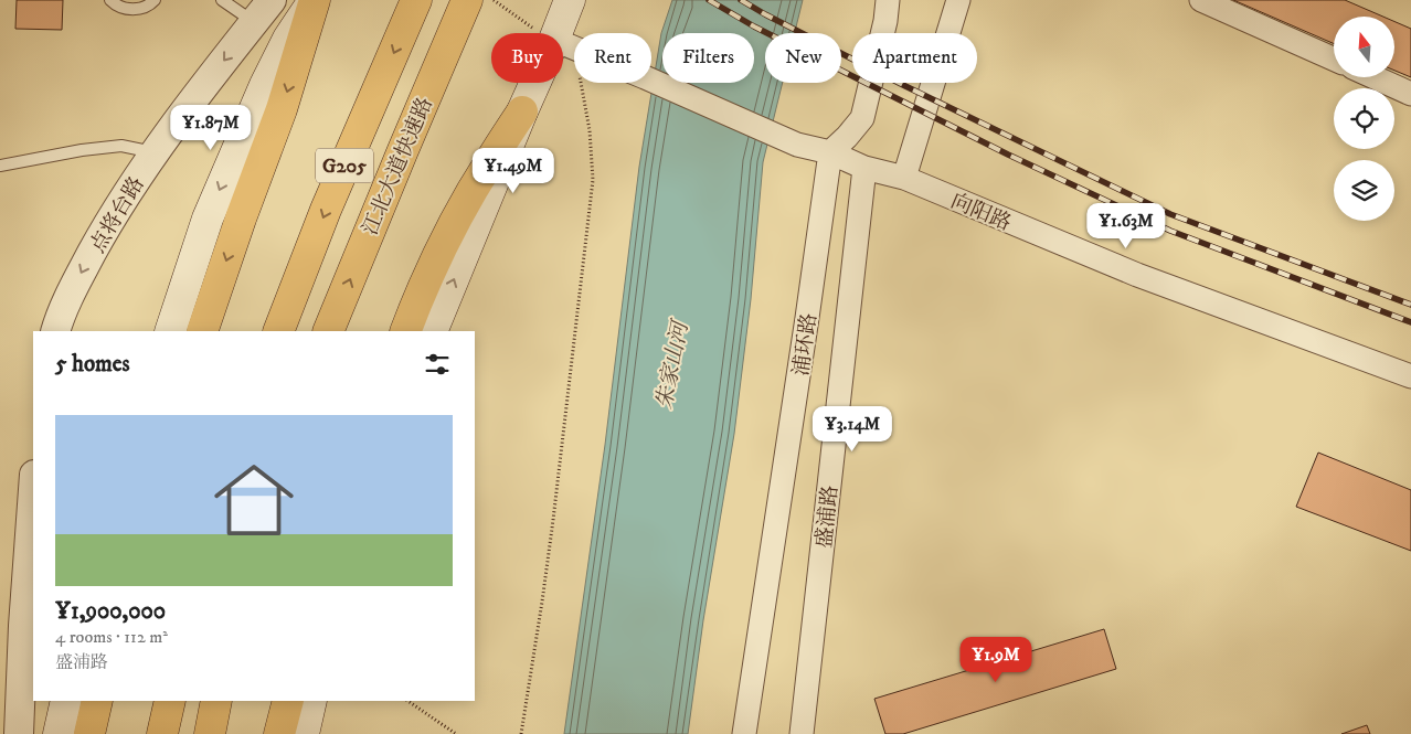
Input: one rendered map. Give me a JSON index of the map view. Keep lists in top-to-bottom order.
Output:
{
  "streets": {
    "highway": ["G205", "江北大道快速路"],
    "street": [
      "向阳路",
      "点将台路",
      "浦环路",
      "盛浦路"
    ]
  },
  "crossings": [
    ["向阳路", "浦环路"],
    ["向阳路", "盛浦路"]
  ],
  "one_way": ["点将台路"],
  "water": ["朱家山河"],
  "north": "top",
  "page": {
    "chip": [
      "Buy",
      "Rent",
      "Filters",
      "New",
      "Apartment"
    ],
    "price": [
      "¥1.87M",
      "¥1.49M",
      "¥1.63M",
      "¥3.14M",
      "¥1.9M"
    ],
    "heading": "5 homes",
    "list": [
      {
        "name": "¥1,900,000",
        "note": "4 rooms · 112 m² · 盛浦路"
      }
    ]
  }
}
